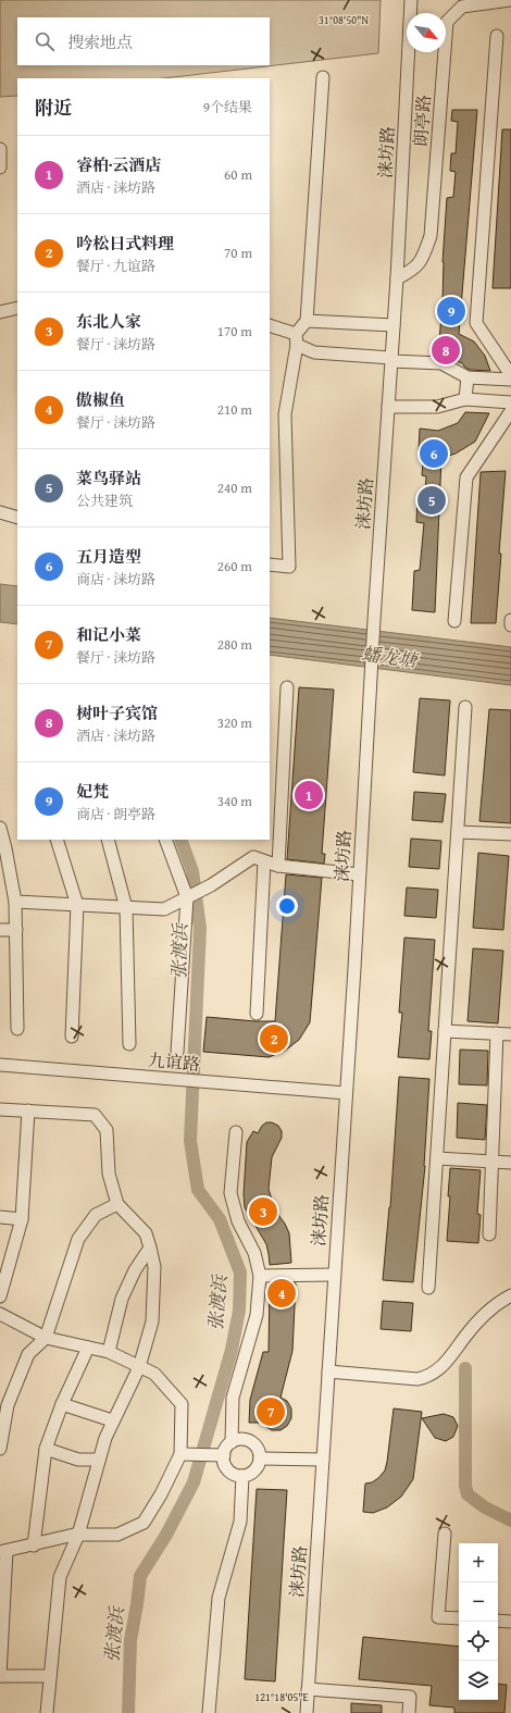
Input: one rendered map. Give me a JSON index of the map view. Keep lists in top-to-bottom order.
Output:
{
  "streets": {
    "street": ["朗亭路", "涞坊路", "九谊路"]
  },
  "crossings": [
    ["朗亭路", "涞坊路"],
    ["涞坊路", "九谊路"]
  ],
  "water": ["蟠龙塘", "张渡浜"],
  "north": "bottom right",
  "page": {
    "search": "搜索地点",
    "heading": ["附近", "9个结果"],
    "list": [
      {
        "mark": "1",
        "name": "睿柏·云酒店",
        "note": "酒店 · 涞坊路",
        "value": "60 m"
      },
      {
        "mark": "2",
        "name": "吟松日式料理",
        "note": "餐厅 · 九谊路",
        "value": "70 m"
      },
      {
        "mark": "3",
        "name": "东北人家",
        "note": "餐厅 · 涞坊路",
        "value": "170 m"
      },
      {
        "mark": "4",
        "name": "傲椒鱼",
        "note": "餐厅 · 涞坊路",
        "value": "210 m"
      },
      {
        "mark": "5",
        "name": "菜鸟驿站",
        "note": "公共建筑",
        "value": "240 m"
      },
      {
        "mark": "6",
        "name": "五月造型",
        "note": "商店 · 涞坊路",
        "value": "260 m"
      },
      {
        "mark": "7",
        "name": "和记小菜",
        "note": "餐厅 · 涞坊路",
        "value": "280 m"
      },
      {
        "mark": "8",
        "name": "树叶子宾馆",
        "note": "酒店 · 涞坊路",
        "value": "320 m"
      },
      {
        "mark": "9",
        "name": "妃梵",
        "note": "商店 · 朗亭路",
        "value": "340 m"
      }
    ],
    "pins": [
      "9",
      "8",
      "6",
      "5",
      "1",
      "2",
      "3",
      "4",
      "7"
    ],
    "map_buttons": ["+", "−"]
  },
  "coordinates": ["31°08'50\"N", "121°18'05\"E"]
}
